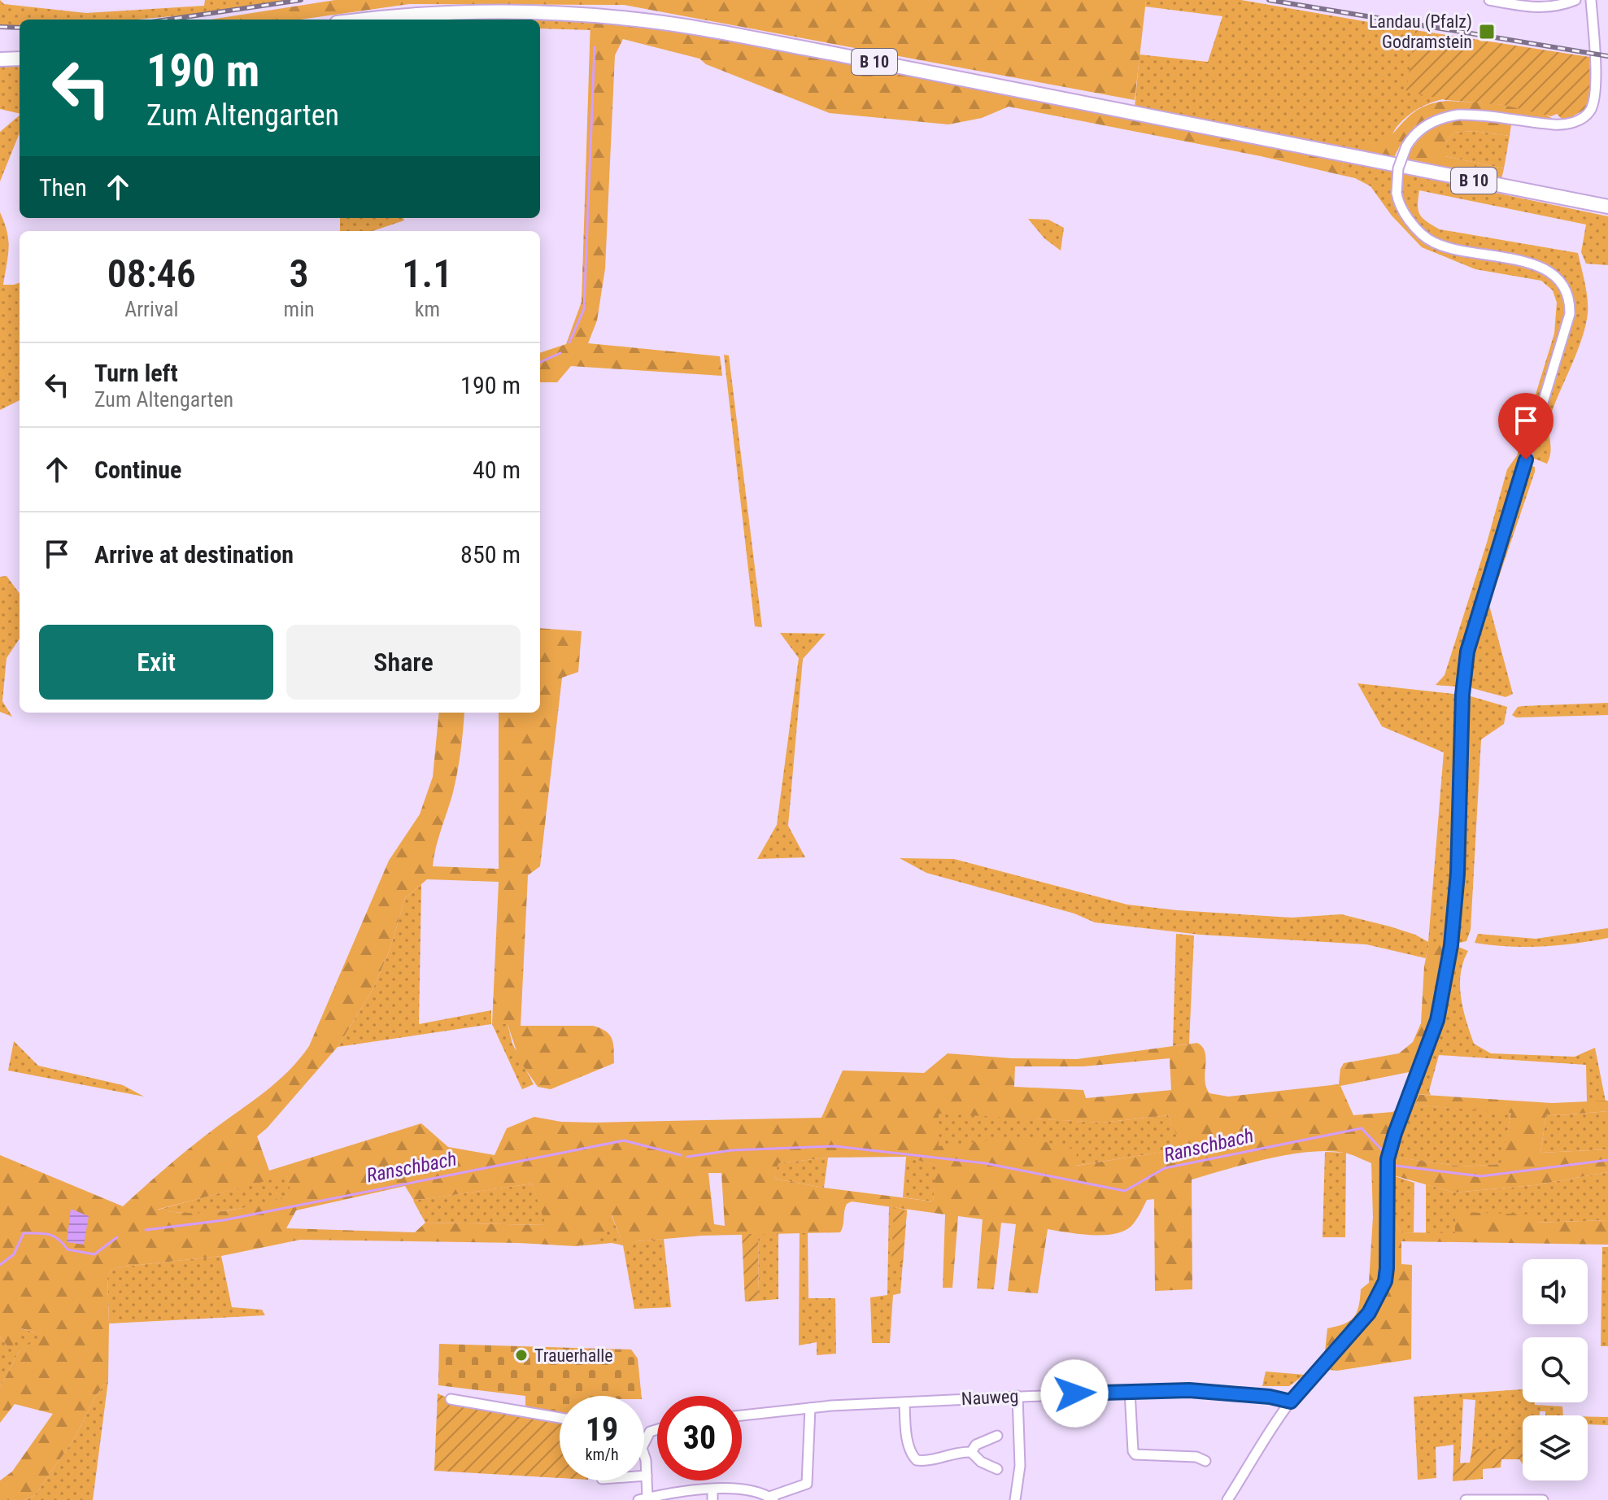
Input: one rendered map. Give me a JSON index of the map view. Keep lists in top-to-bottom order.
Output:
{
  "streets": {
    "highway": ["B 10"],
    "street": ["Nauweg"]
  },
  "water": ["Ranschbach"],
  "places": {
    "transit": ["Landau (Pfalz) Godramstein"],
    "other": ["Trauerhalle"]
  },
  "page": {
    "turn": ["190 m", "Zum Altengarten"],
    "then": "Then",
    "eta": [
      "08:46",
      "Arrival",
      "3",
      "min",
      "1.1",
      "km"
    ],
    "list": [
      {
        "name": "Turn left",
        "note": "Zum Altengarten",
        "value": "190 m"
      },
      {
        "name": "Continue",
        "value": "40 m"
      },
      {
        "name": "Arrive at destination",
        "value": "850 m"
      }
    ],
    "buttons": ["Exit", "Share"],
    "speed": "19 km/h",
    "limit": "30"
  }
}
